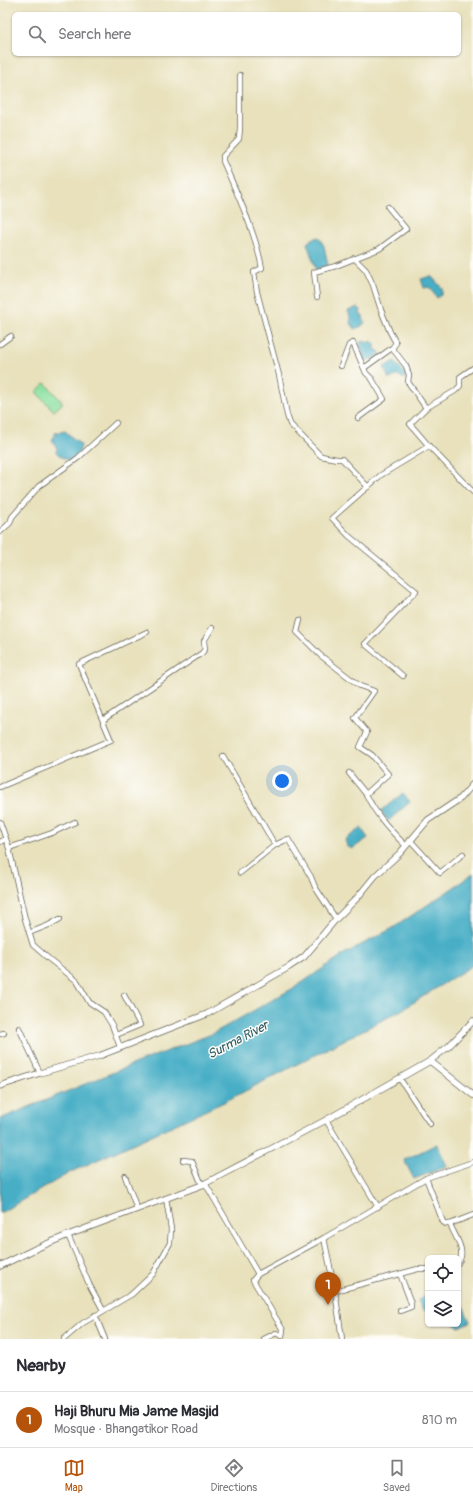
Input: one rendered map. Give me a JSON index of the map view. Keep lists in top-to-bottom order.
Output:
{
  "water": ["Surma River"],
  "page": {
    "search": "Search here",
    "pins": "1",
    "heading": "Nearby",
    "list": [
      {
        "mark": "1",
        "name": "Haji Bhuru Mia Jame Masjid",
        "note": "Mosque · Bhangatikor Road",
        "value": "810 m"
      }
    ],
    "nav": ["Map", "Directions", "Saved"]
  }
}
